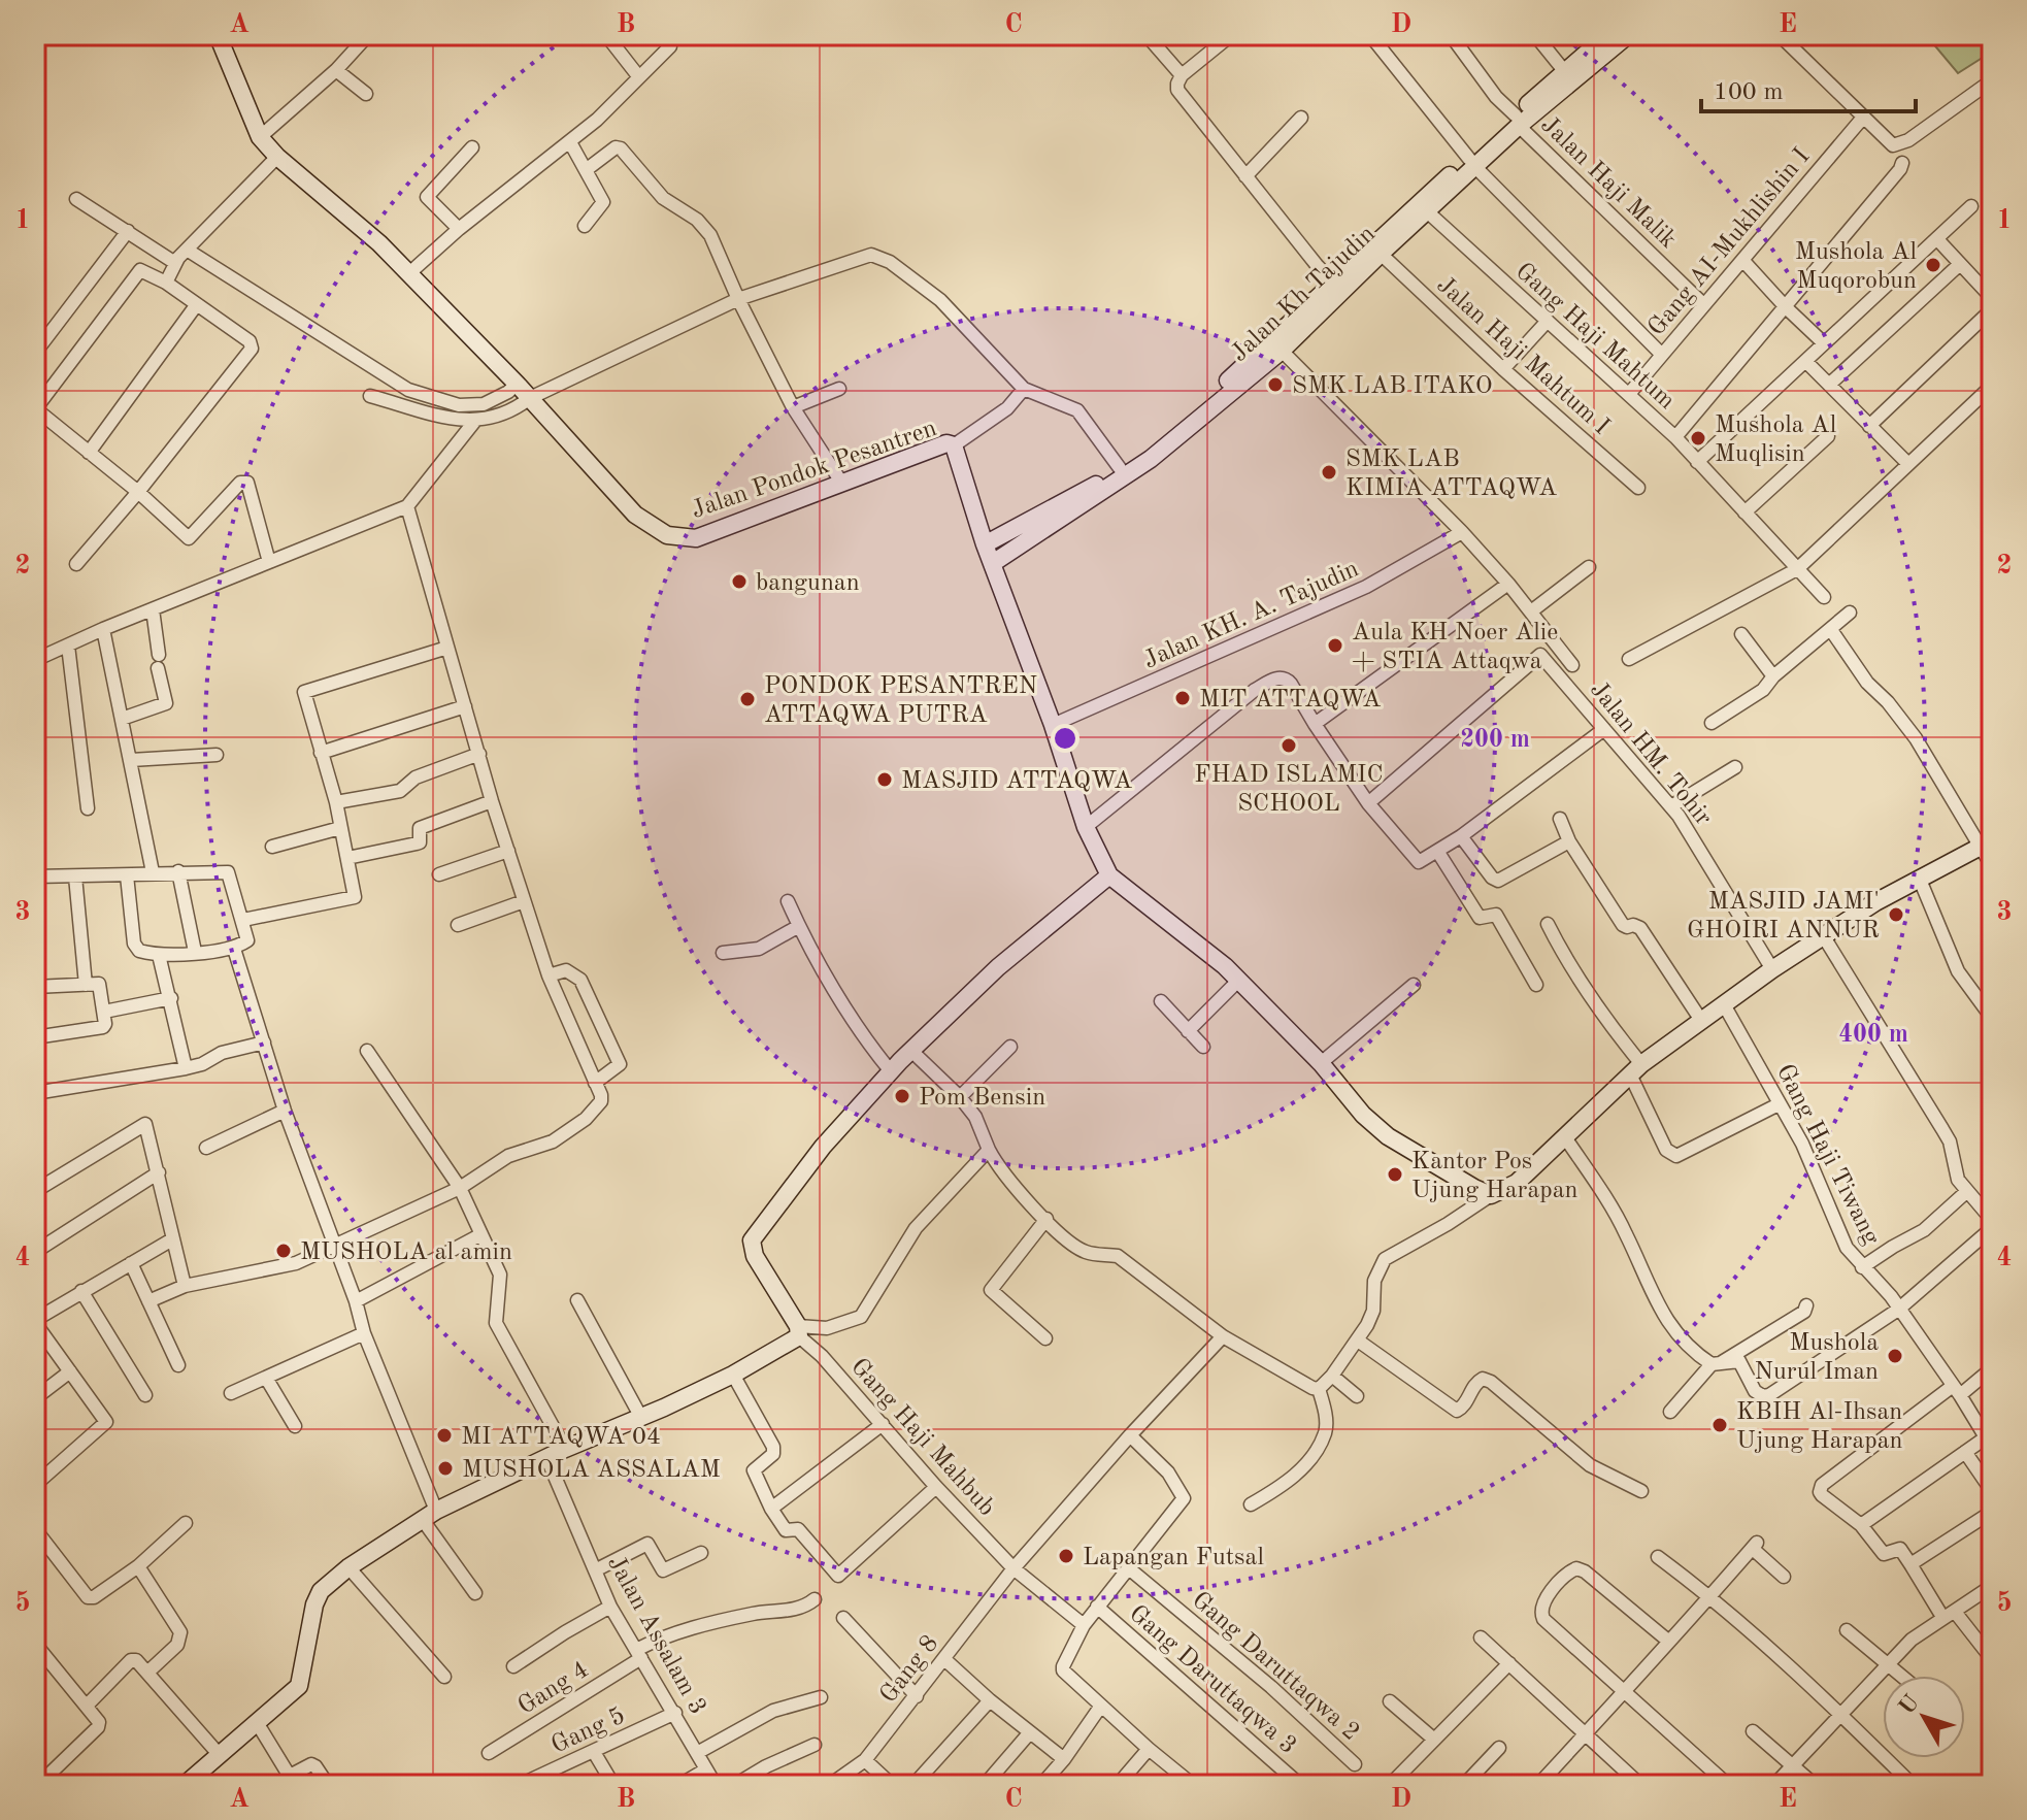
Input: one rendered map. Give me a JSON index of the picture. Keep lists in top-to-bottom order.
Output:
{
  "streets": {
    "street": [
      "Jalan Haji Malik",
      "Gang AI-Mukhlishin I",
      "Jalan Kh Tajudin",
      "Gang Haji Mahtum",
      "Jalan Haji Mahtum I",
      "Jalan Pondok Pesantren",
      "Jalan KH. A. Tajudin",
      "Jalan HM. Tohir",
      "Gang Haji Tiwang",
      "Gang Haji Mahbub",
      "Jalan Assalam 3",
      "Gang Daruttaqwa 2",
      "Gang 8",
      "Gang Daruttaqwa 3",
      "Gang 4",
      "Gang 5"
    ]
  },
  "crossings": [
    ["Jalan Haji Malik", "Gang AI-Mukhlishin I"],
    ["Jalan Haji Malik", "Jalan Kh Tajudin"],
    ["Gang AI-Mukhlishin I", "Gang Haji Mahtum"],
    ["Jalan Kh Tajudin", "Gang Haji Mahtum"],
    ["Jalan Kh Tajudin", "Jalan Haji Mahtum I"],
    ["Jalan Kh Tajudin", "Jalan Pondok Pesantren"],
    ["Jalan Pondok Pesantren", "Jalan KH. A. Tajudin"],
    ["Gang Haji Mahbub", "Gang 8"],
    ["Jalan Assalam 3", "Gang 4"],
    ["Jalan Assalam 3", "Gang 5"]
  ],
  "places": [
    "Mushola Al Muqorobun",
    "SMK LAB ITAKO",
    "Mushola Al Muqlisin",
    "SMK LAB KIMIA ATTAQWA",
    "bangunan",
    "Aula KH Noer Alie + STIA Attaqwa",
    "MIT ATTAQWA",
    "PONDOK PESANTREN ATTAQWA PUTRA",
    "FHAD ISLAMIC SCHOOL",
    "MASJID ATTAQWA",
    "MASJID JAMI' GHOIRI ANNUR",
    "Pom Bensin",
    "Kantor Pos Ujung Harapan",
    "MUSHOLA al amin",
    "Mushola Nurul Iman",
    "KBIH Al-Ihsan Ujung Harapan",
    "MI ATTAQWA 04",
    "MUSHOLA ASSALAM",
    "Lapangan Futsal"
  ],
  "scale_bar": "100 m",
  "north": "top left",
  "grid": {
    "columns": [
      "A",
      "B",
      "C",
      "D",
      "E"
    ],
    "rows": [
      "1",
      "2",
      "3",
      "4",
      "5"
    ]
  },
  "rings": ["200 m", "400 m"]
}
